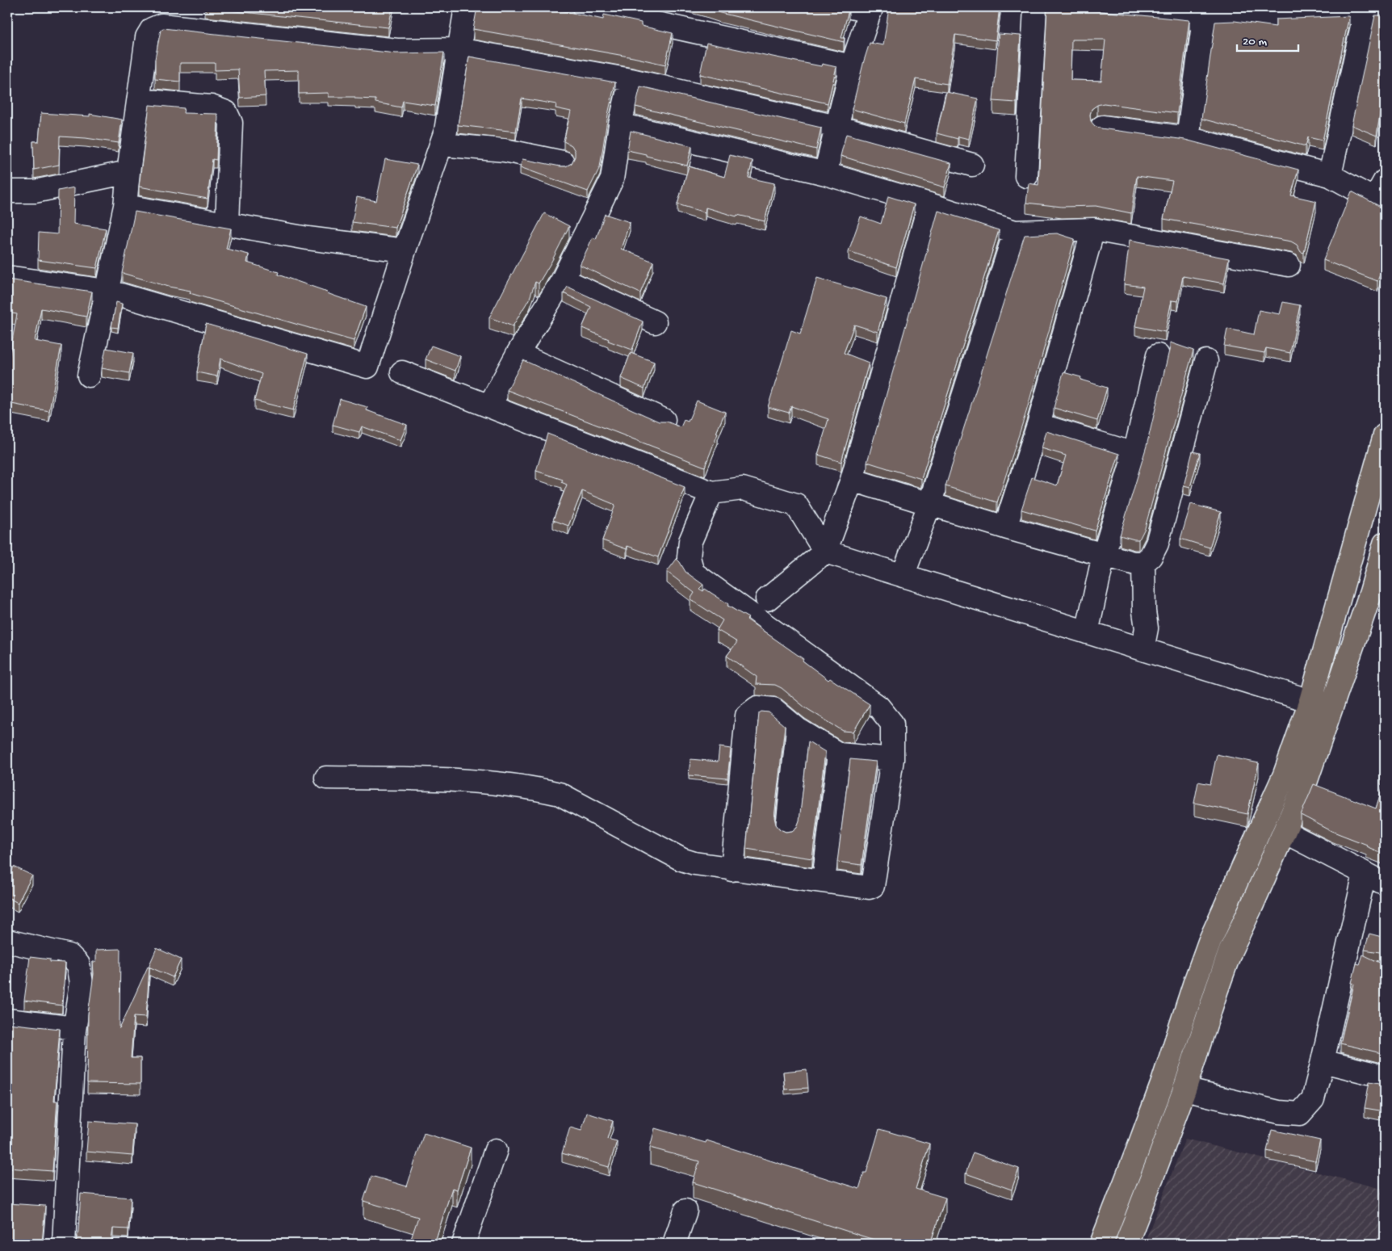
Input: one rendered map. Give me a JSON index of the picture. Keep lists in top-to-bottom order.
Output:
{
  "scale_bar": "20 m"
}
